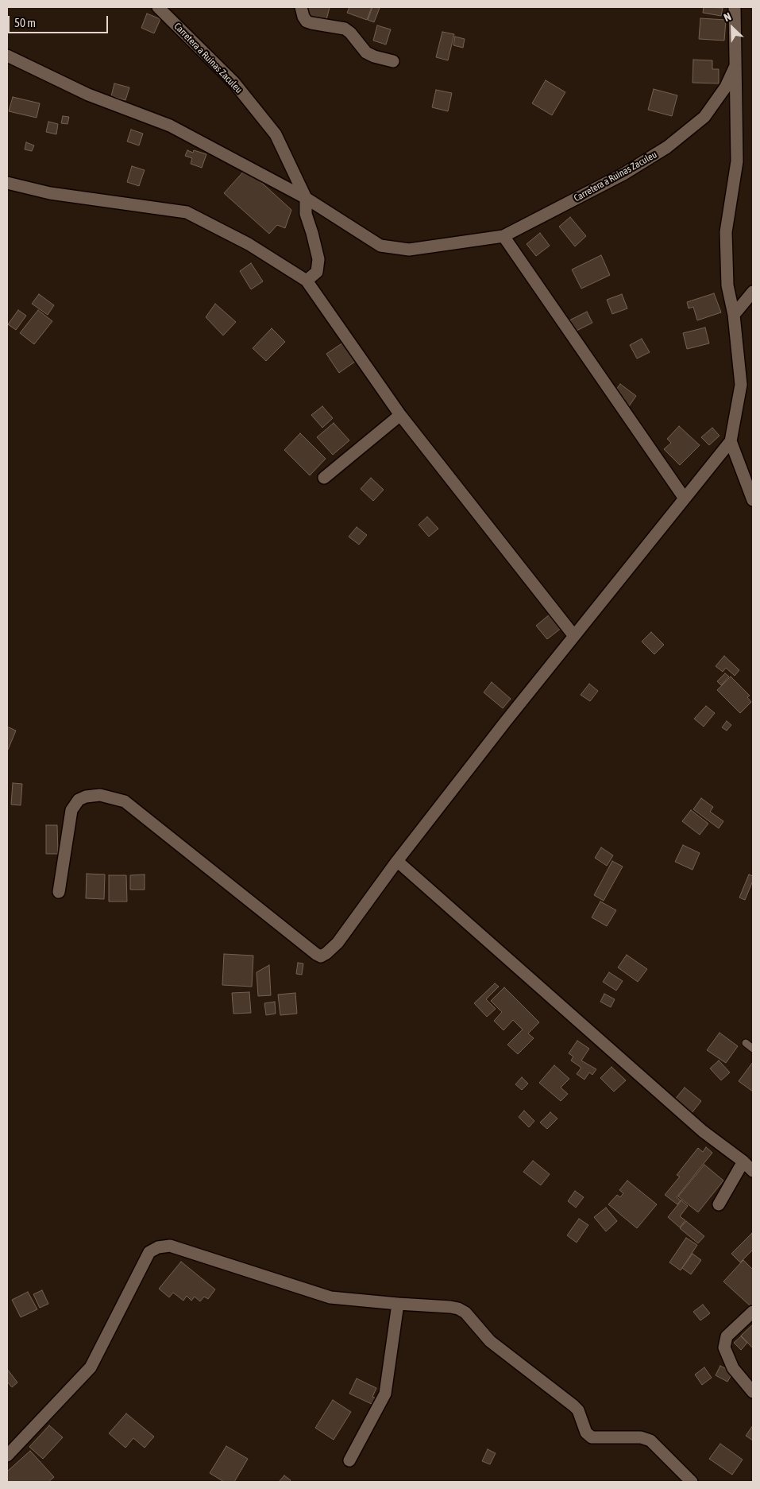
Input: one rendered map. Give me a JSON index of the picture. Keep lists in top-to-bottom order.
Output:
{
  "streets": {
    "street": ["Carretera a Ruinas Zaculeu"]
  },
  "scale_bar": "50 m",
  "north": "top left"
}
